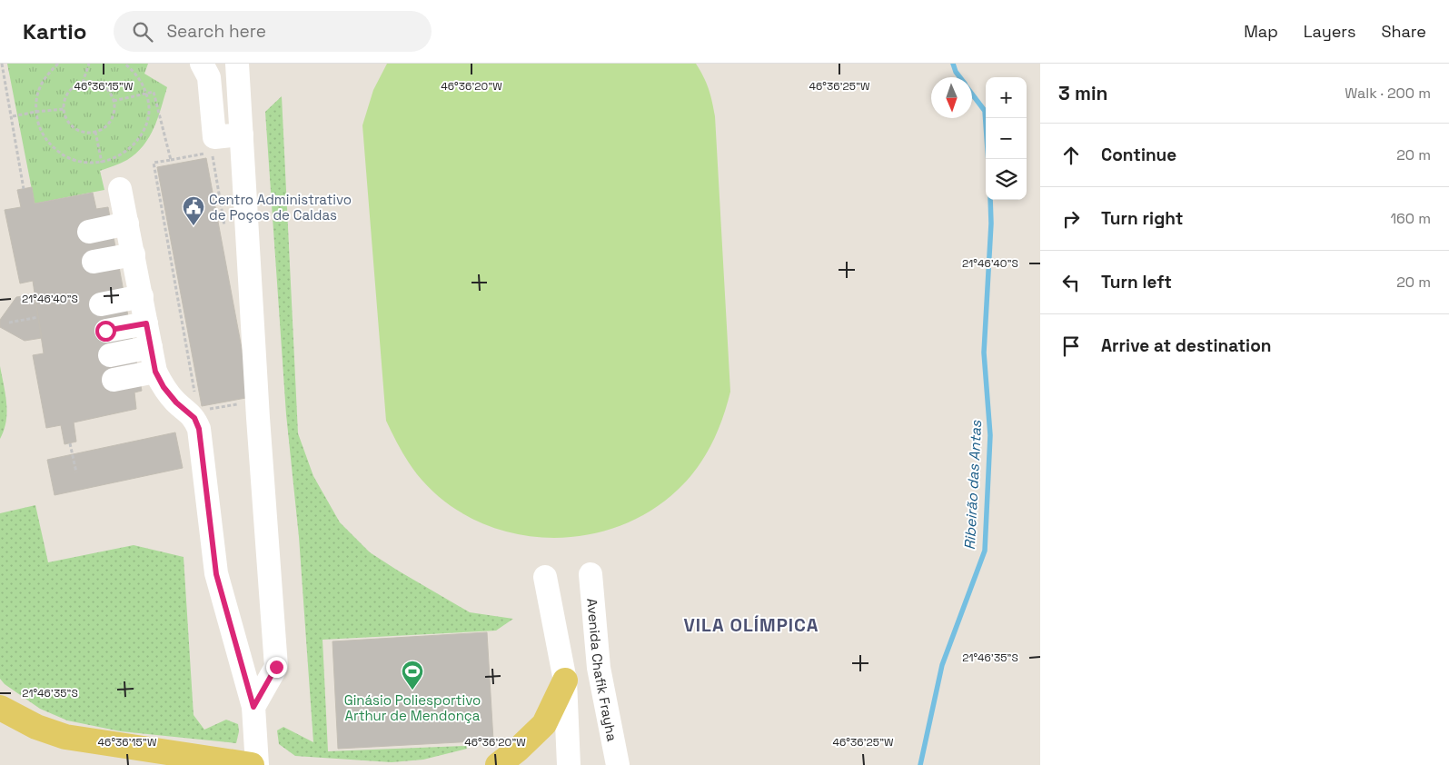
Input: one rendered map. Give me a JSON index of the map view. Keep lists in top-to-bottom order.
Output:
{
  "streets": {
    "lane": ["Avenida Chafik Frayha"]
  },
  "districts": ["VILA OLÍMPICA"],
  "water": ["Ribeirão das Antas"],
  "places": {
    "public building": ["Centro Administrativo de Poços de Caldas"],
    "sports": ["Ginásio Poliesportivo Arthur de Mendonça"]
  },
  "north": "bottom",
  "page": {
    "header": "Kartio",
    "search": "Search here",
    "nav": ["Map", "Layers", "Share"],
    "heading": ["3 min", "Walk · 200 m"],
    "map_buttons": ["+", "−"],
    "list": [
      ["Continue", "20 m"],
      ["Turn right", "160 m"],
      ["Turn left", "20 m"],
      "Arrive at destination"
    ]
  },
  "coordinates": [
    "46°36'15\"W",
    "46°36'20\"W",
    "46°36'25\"W",
    "21°46'40\"S",
    "21°46'35\"S"
  ]
}
